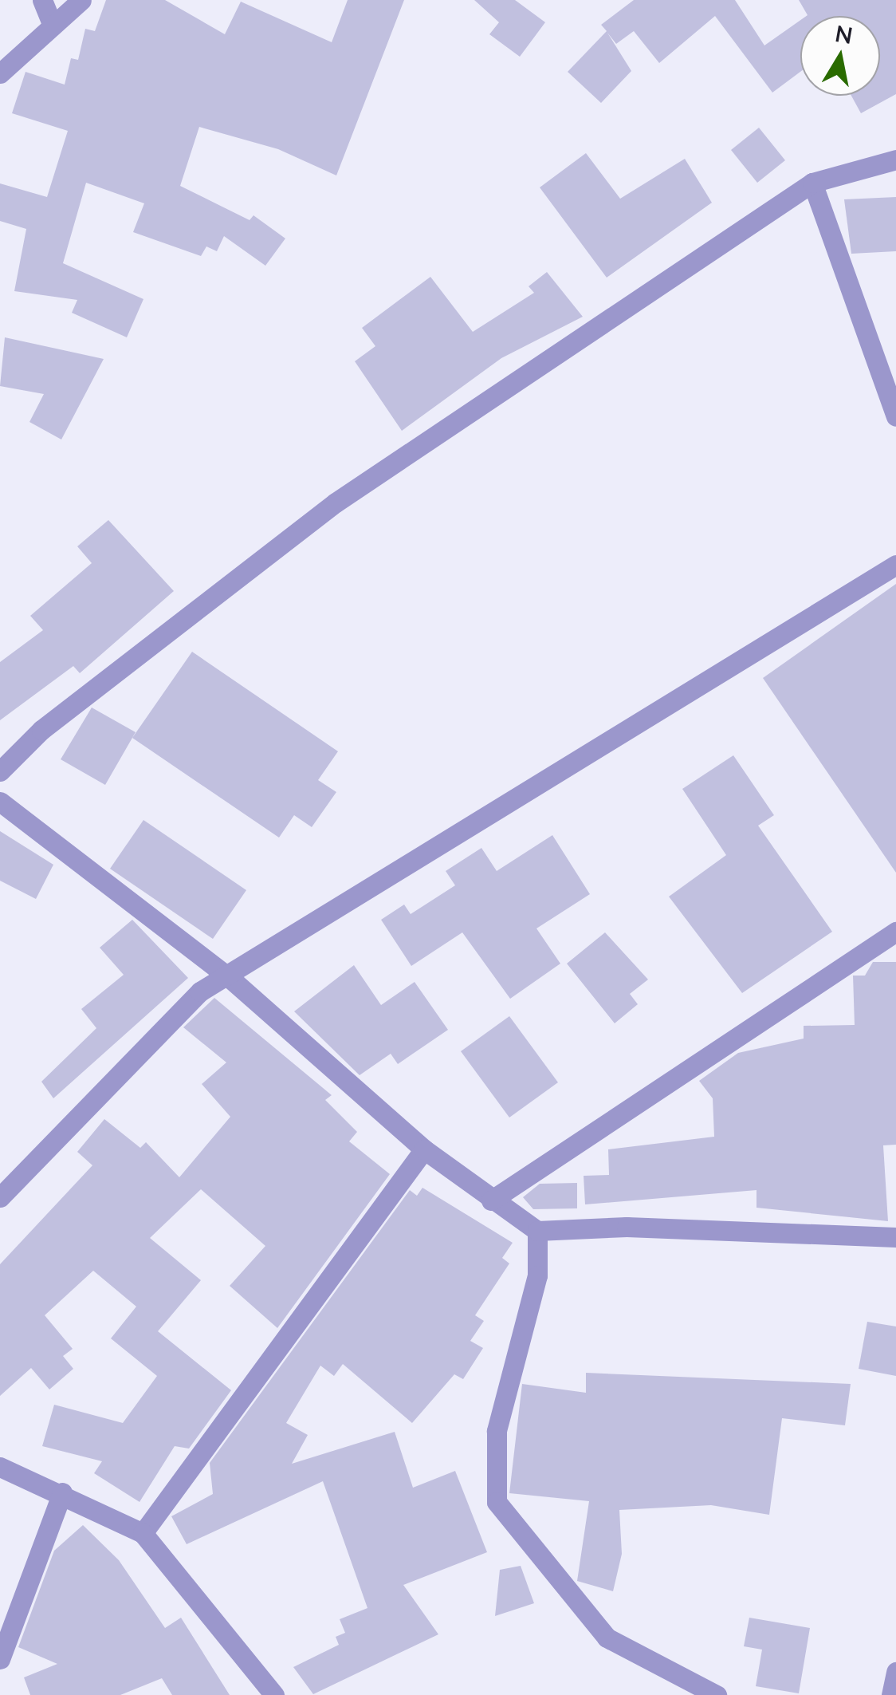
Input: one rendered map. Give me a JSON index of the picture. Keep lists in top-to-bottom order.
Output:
{
  "north": "top"
}
